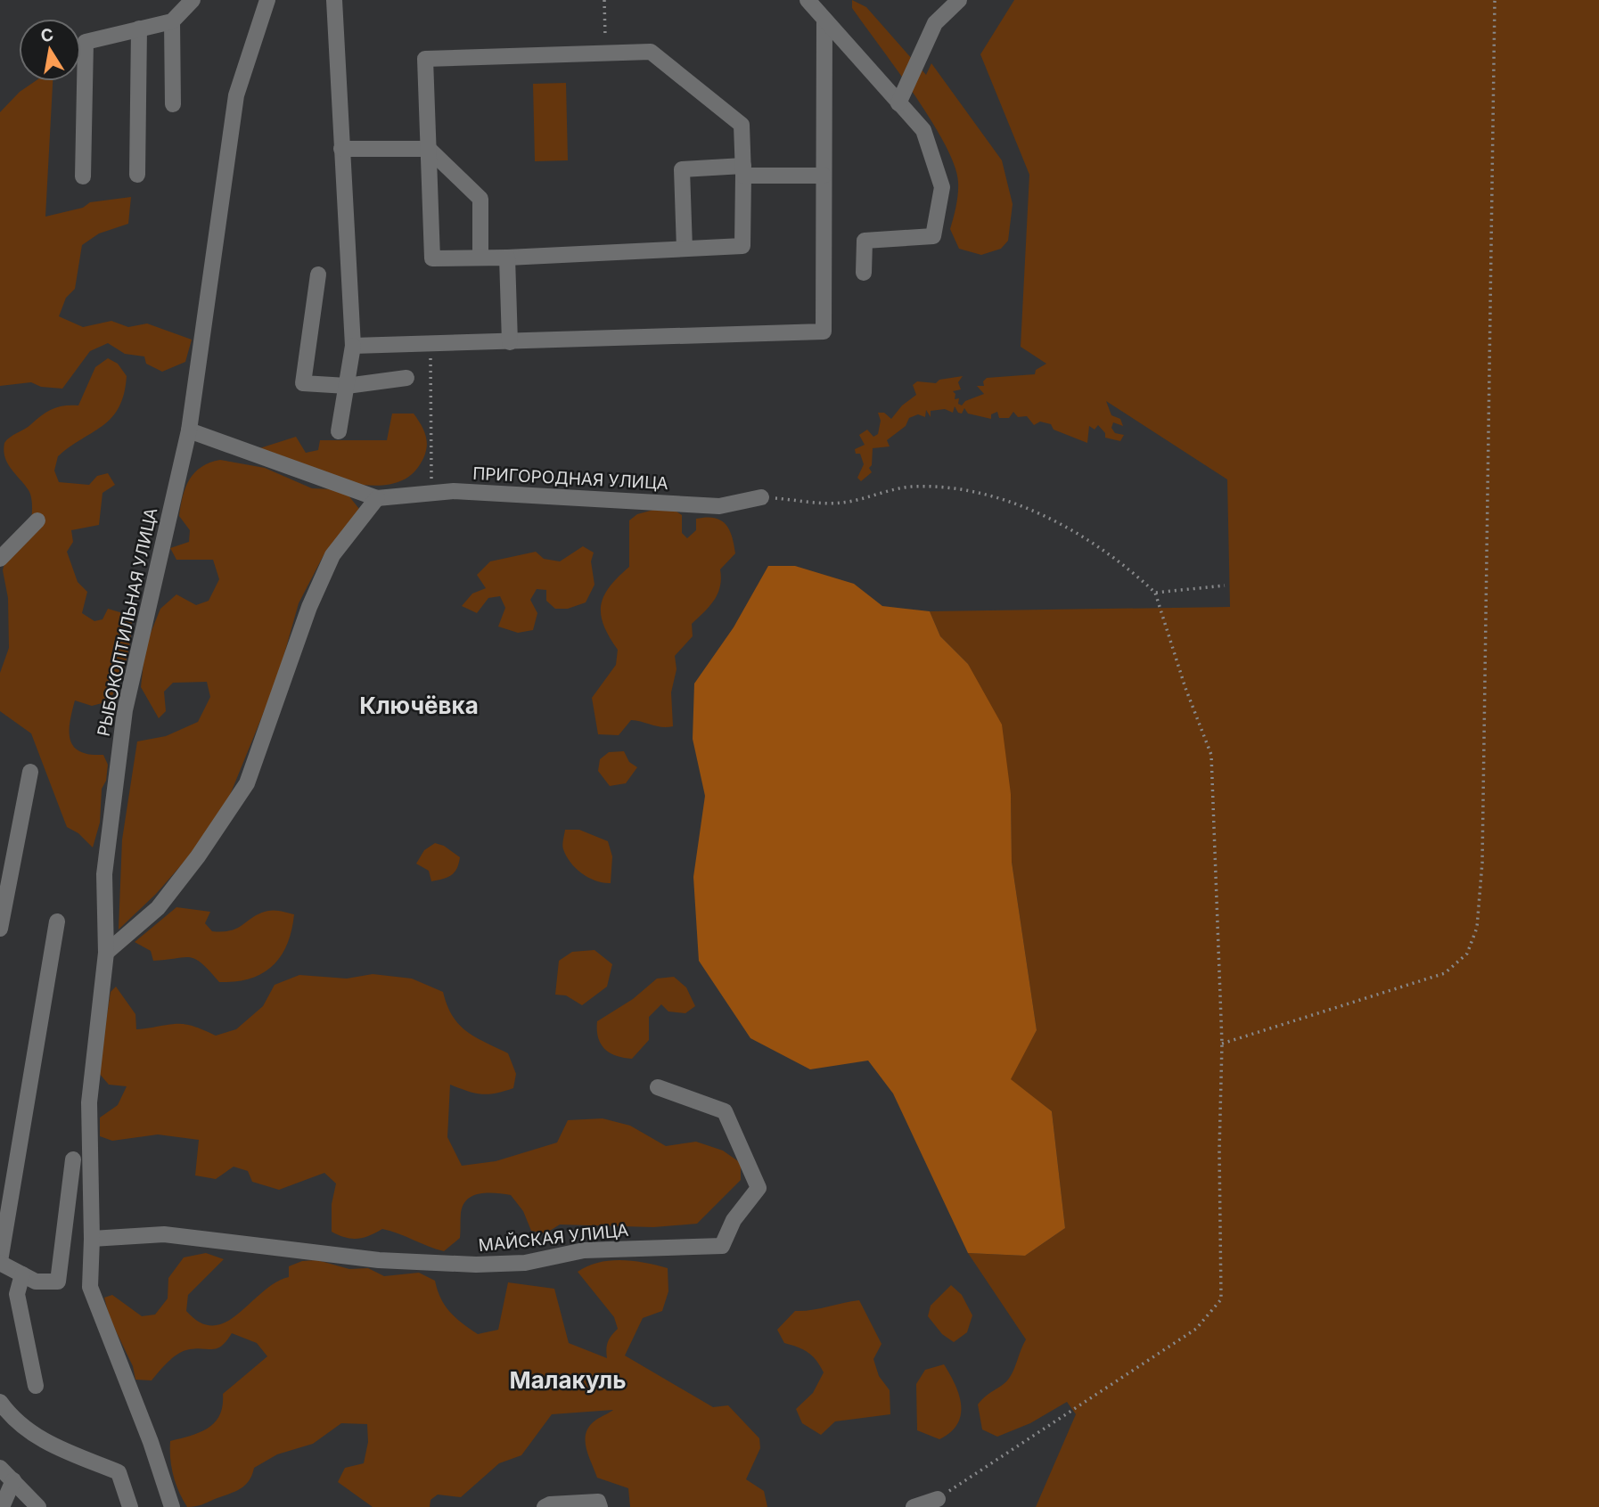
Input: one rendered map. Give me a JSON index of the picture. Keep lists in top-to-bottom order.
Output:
{
  "streets": {
    "street": ["ПРИГОРОДНАЯ УЛИЦА", "РЫБОКОПТИЛЬНАЯ УЛИЦА", "МАЙСКАЯ УЛИЦА"]
  },
  "crossings": [
    ["РЫБОКОПТИЛЬНАЯ УЛИЦА", "МАЙСКАЯ УЛИЦА"]
  ],
  "districts": ["Ключёвка", "Малакуль"],
  "north": "top"
}
